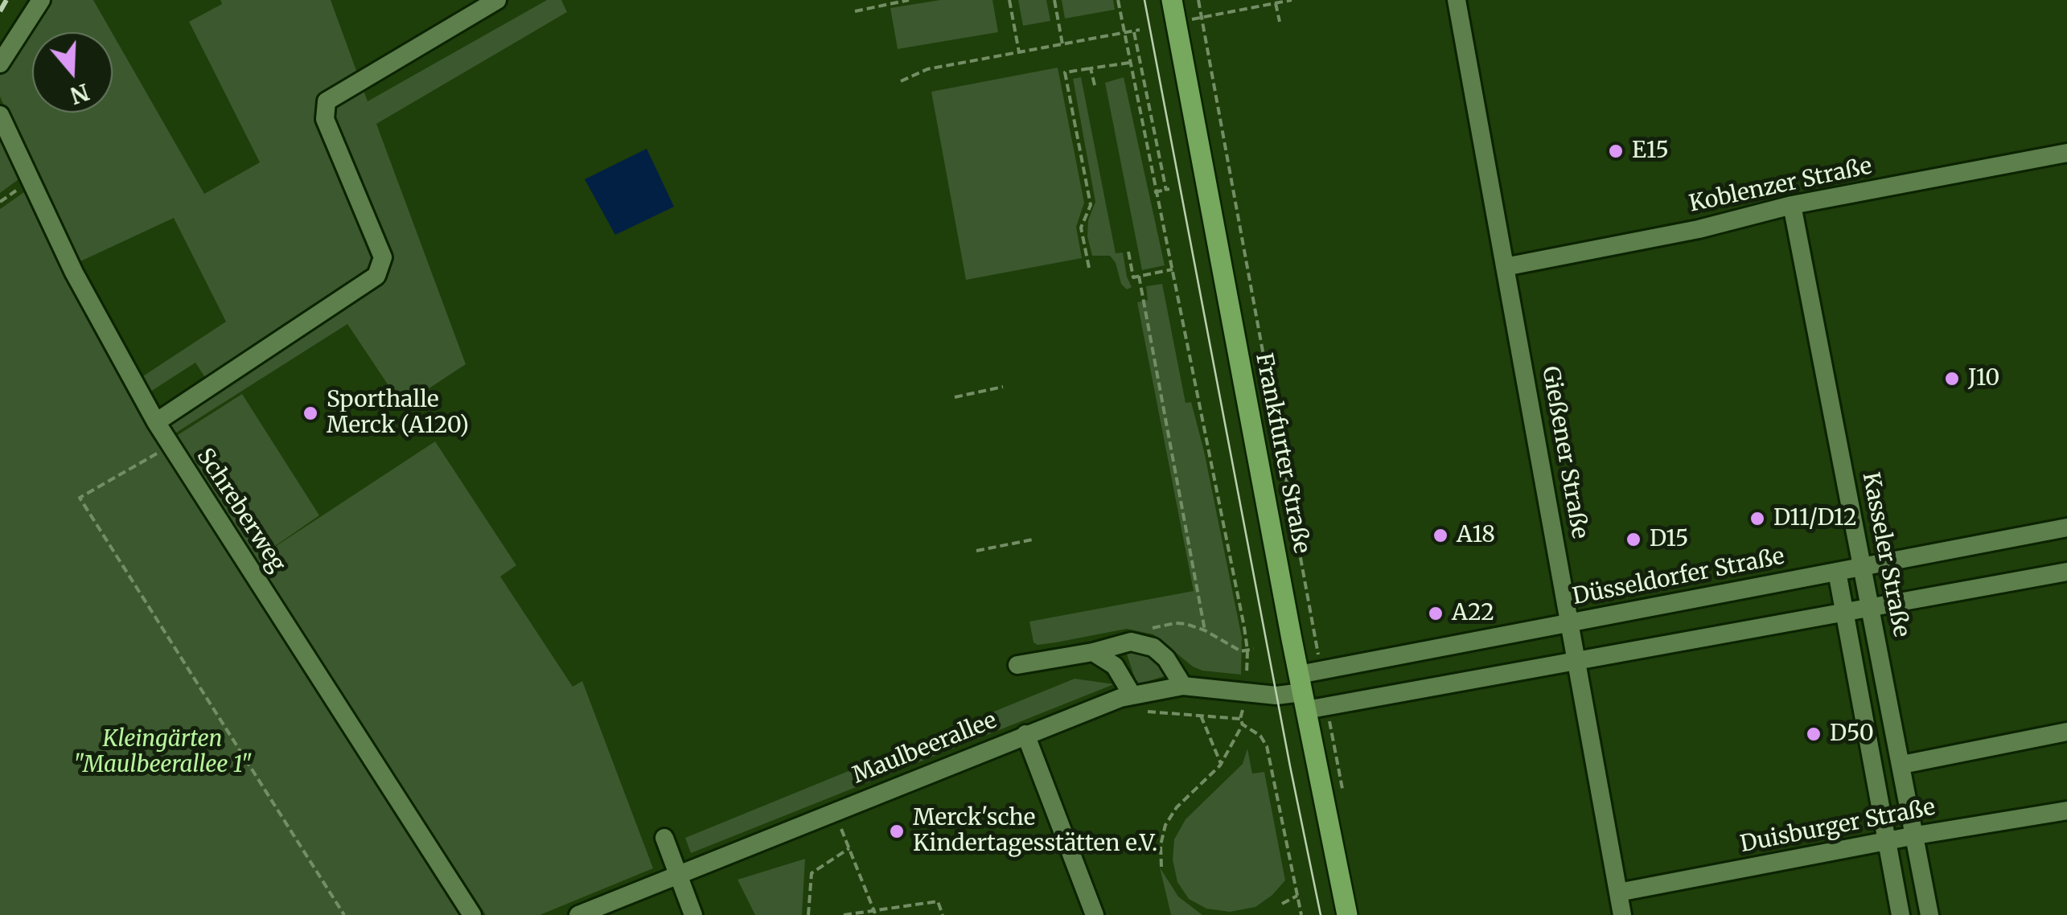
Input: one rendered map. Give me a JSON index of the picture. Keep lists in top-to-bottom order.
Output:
{
  "streets": {
    "main road": ["Frankfurter Straße"],
    "street": [
      "Koblenzer Straße",
      "Gießener Straße",
      "Schreberweg",
      "Kasseler Straße",
      "Düsseldorfer Straße",
      "Maulbeerallee",
      "Duisburger Straße"
    ]
  },
  "crossings": [
    ["Koblenzer Straße", "Gießener Straße"],
    ["Koblenzer Straße", "Kasseler Straße"],
    ["Gießener Straße", "Düsseldorfer Straße"],
    ["Gießener Straße", "Duisburger Straße"],
    ["Frankfurter Straße", "Düsseldorfer Straße"],
    ["Frankfurter Straße", "Maulbeerallee"],
    ["Kasseler Straße", "Düsseldorfer Straße"],
    ["Kasseler Straße", "Duisburger Straße"],
    ["Düsseldorfer Straße", "Maulbeerallee"]
  ],
  "parks": ["Kleingärten \"Maulbeerallee 1\""],
  "places": [
    "E15",
    "J10",
    "Sporthalle Merck (A120)",
    "D11/D12",
    "A18",
    "D15",
    "A22",
    "D50",
    "Merck'sche Kindertagesstätten e.V."
  ],
  "north": "bottom"
}
